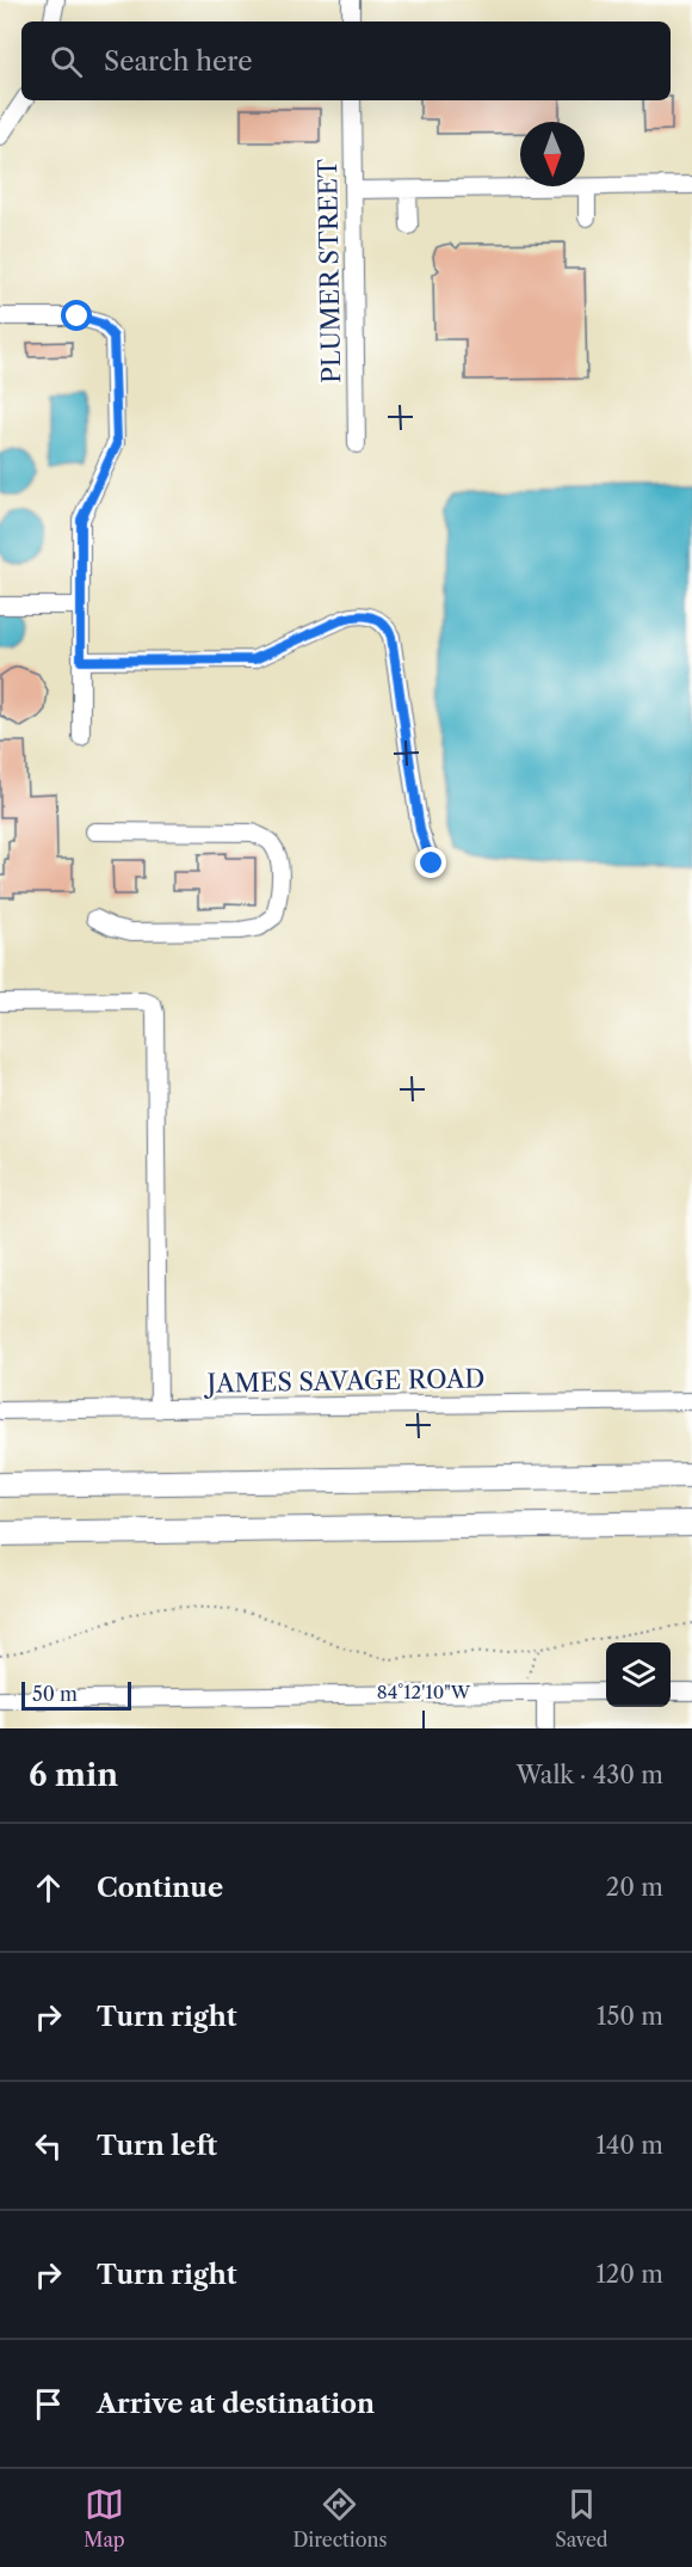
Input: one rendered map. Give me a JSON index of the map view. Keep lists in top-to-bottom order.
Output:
{
  "streets": {
    "street": ["PLUMER STREET", "JAMES SAVAGE ROAD"]
  },
  "scale_bar": "50 m",
  "north": "bottom",
  "page": {
    "search": "Search here",
    "scale": "50 m",
    "heading": ["6 min", "Walk · 430 m"],
    "list": [
      ["Continue", "20 m"],
      ["Turn right", "150 m"],
      ["Turn left", "140 m"],
      ["Turn right", "120 m"],
      "Arrive at destination"
    ],
    "nav": ["Map", "Directions", "Saved"]
  },
  "coordinates": ["84°12'10\"W"]
}
